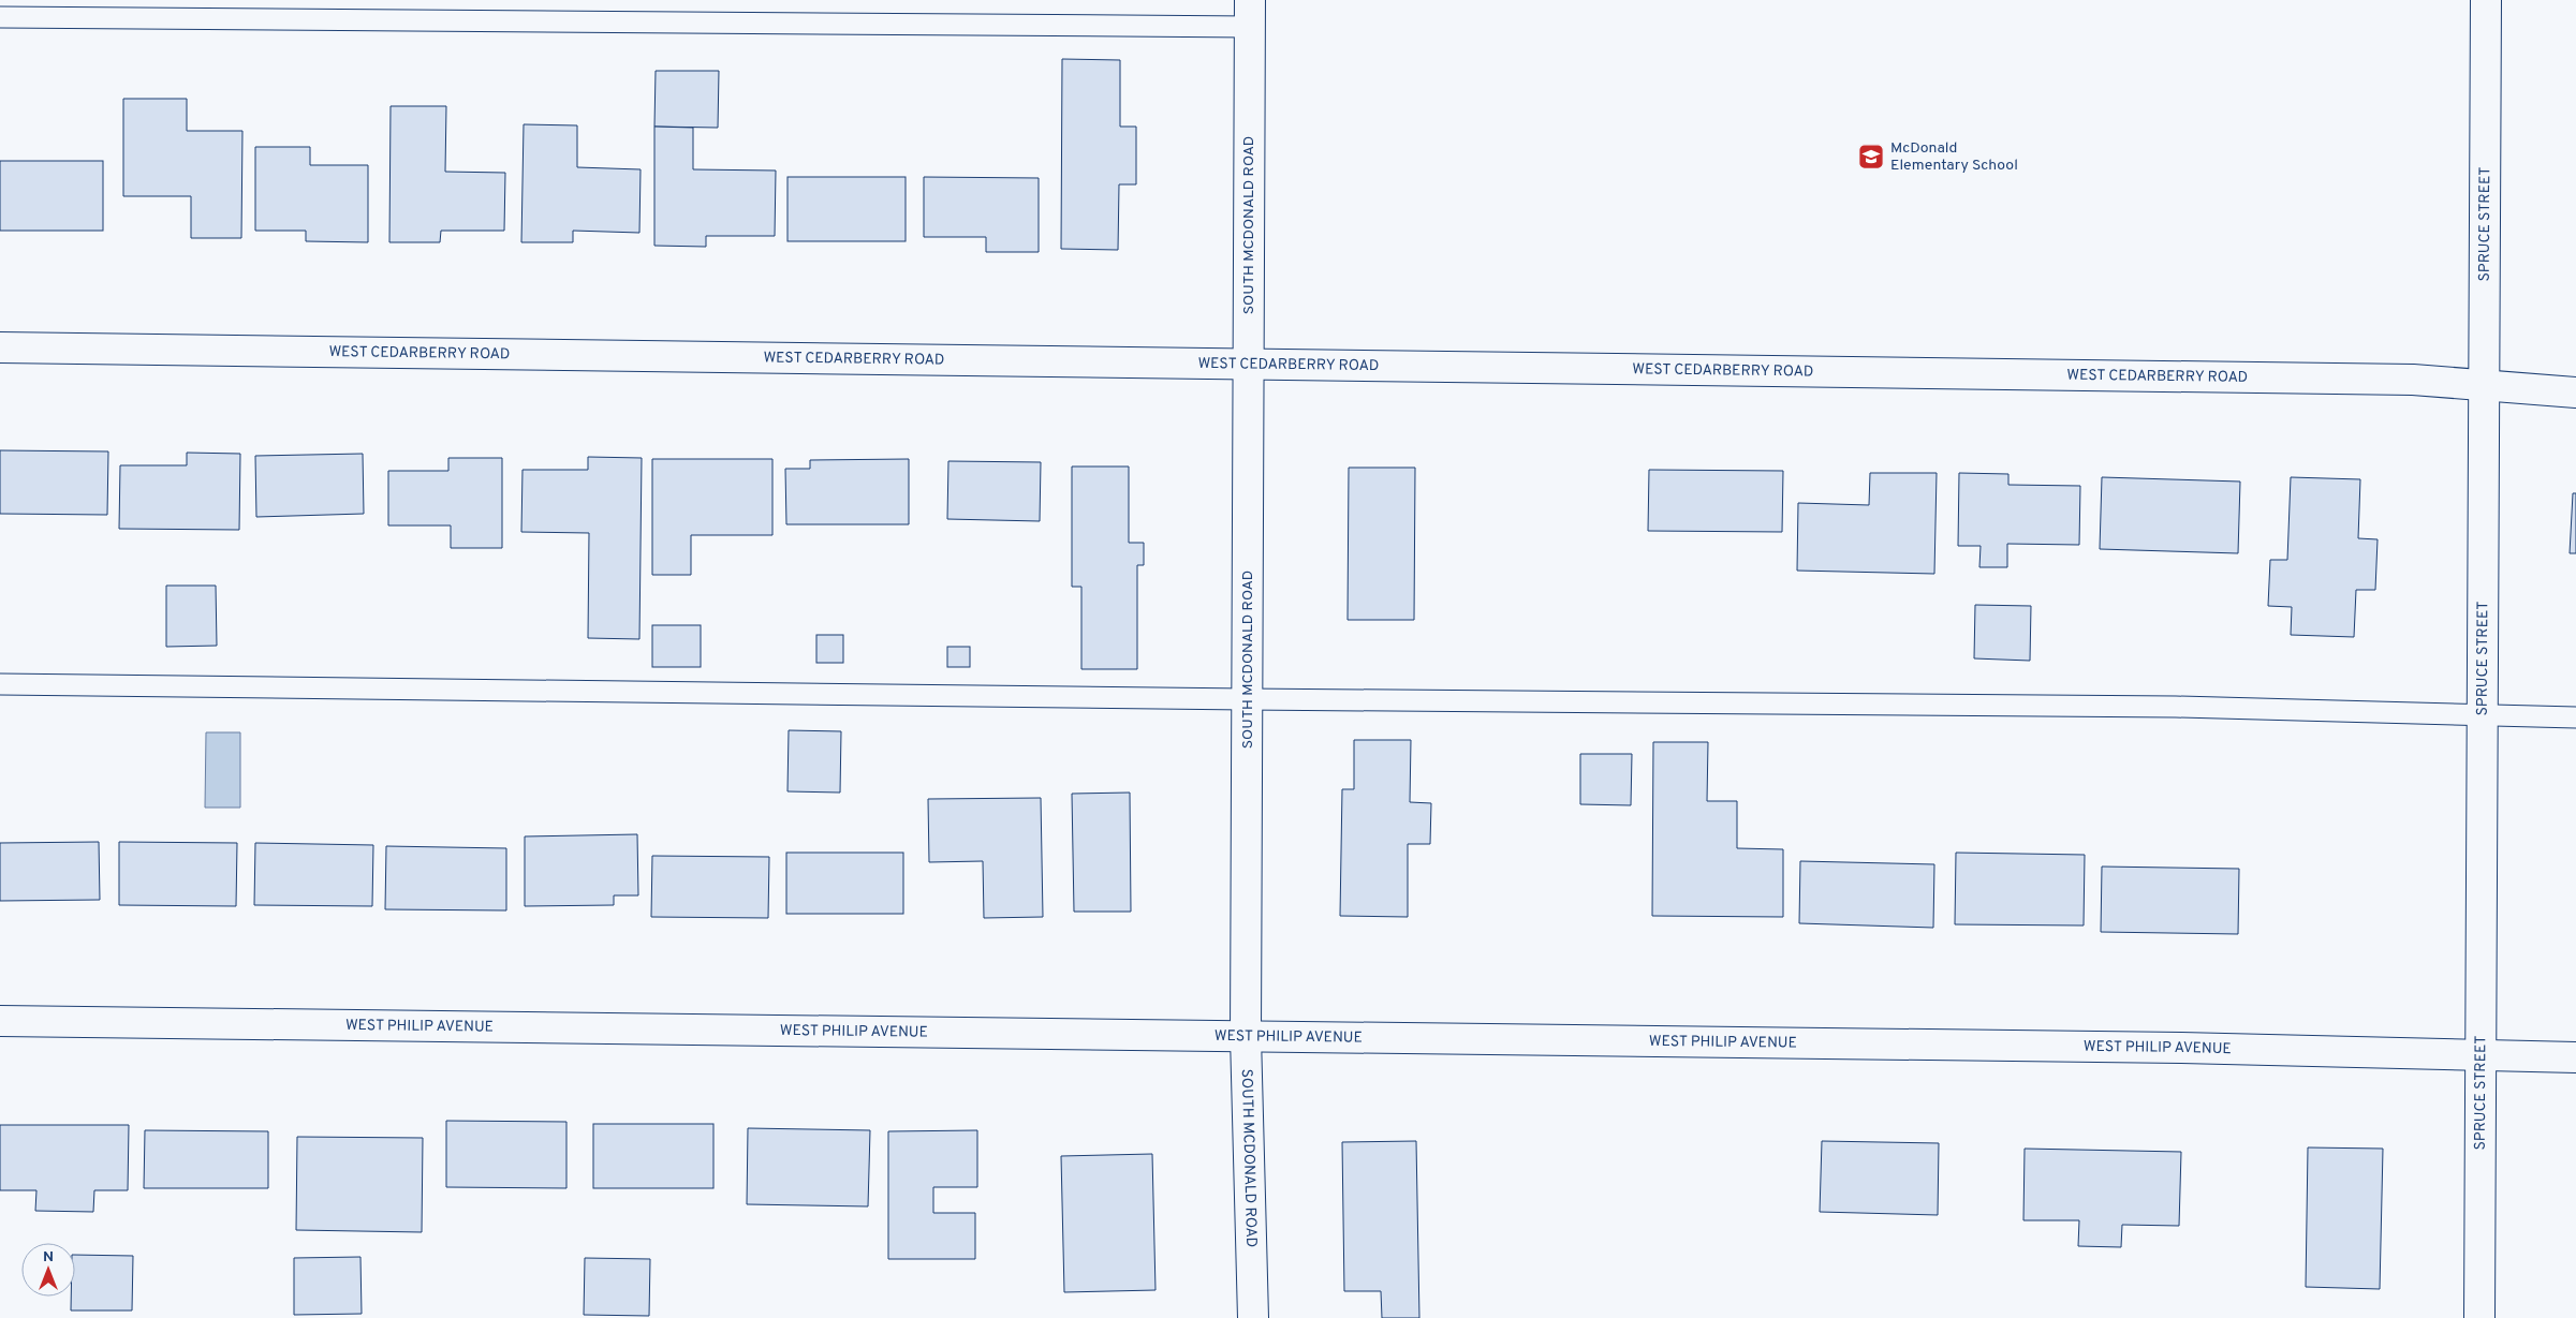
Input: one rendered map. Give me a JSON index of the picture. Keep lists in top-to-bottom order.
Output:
{
  "streets": {
    "street": [
      "SOUTH MCDONALD ROAD",
      "SPRUCE STREET",
      "WEST CEDARBERRY ROAD",
      "WEST PHILIP AVENUE"
    ]
  },
  "crossings": [
    ["SOUTH MCDONALD ROAD", "WEST CEDARBERRY ROAD"],
    ["SOUTH MCDONALD ROAD", "WEST PHILIP AVENUE"],
    ["SPRUCE STREET", "WEST CEDARBERRY ROAD"],
    ["SPRUCE STREET", "WEST PHILIP AVENUE"]
  ],
  "places": {
    "school or university": ["McDonald Elementary School"]
  },
  "north": "top"
}
